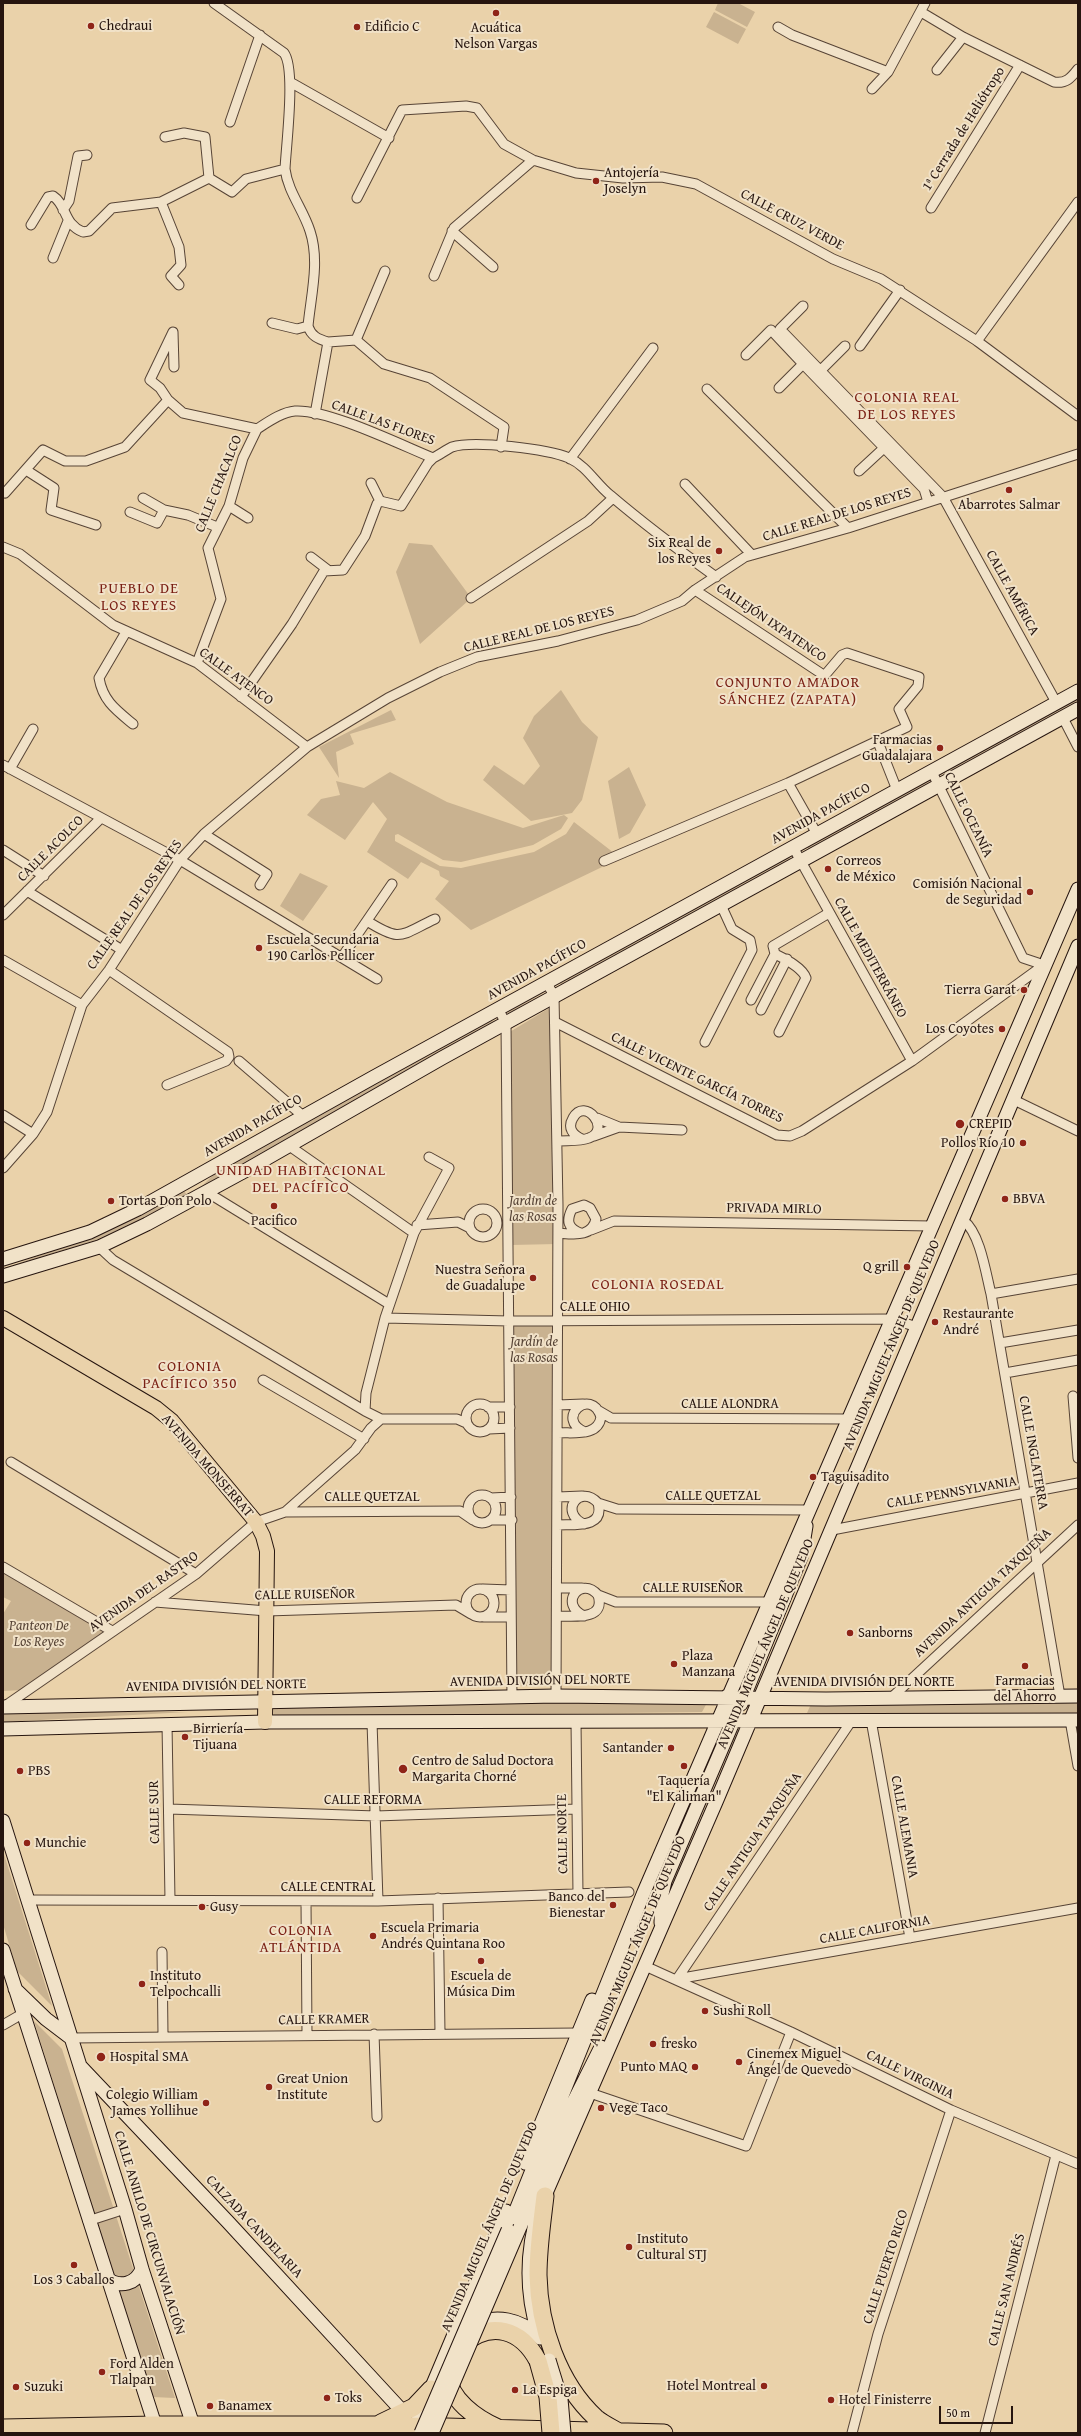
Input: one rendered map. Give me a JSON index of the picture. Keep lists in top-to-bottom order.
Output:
{
  "streets": {
    "main road": [
      "AVENIDA PACÍFICO",
      "AVENIDA MIGUEL ÁNGEL DE QUEVEDO",
      "AVENIDA MONSERRAT",
      "AVENIDA DIVISIÓN DEL NORTE",
      "CALZADA CANDELARIA",
      "CALLE ANILLO DE CIRCUNVALACIÓN"
    ],
    "street": [
      "1ª Cerrada de Heliótropo",
      "CALLE CRUZ VERDE",
      "CALLE LAS FLORES",
      "CALLE CHACALCO",
      "CALLE REAL DE LOS REYES",
      "CALLE AMÉRICA",
      "CALLEJÓN IXPATENCO",
      "CALLE ATENCO",
      "CALLE OCEANÍA",
      "CALLE ACOLCO",
      "CALLE MEDITERRÁNEO",
      "CALLE VICENTE GARCÍA TORRES",
      "PRIVADA MIRLO",
      "CALLE OHIO",
      "CALLE ALONDRA",
      "CALLE INGLATERRA",
      "CALLE PENNSYLVANIA",
      "CALLE QUETZAL",
      "CALLE RUISEÑOR",
      "AVENIDA DEL RASTRO",
      "AVENIDA ANTIGUA TAXQUEÑA",
      "CALLE REFORMA",
      "CALLE SUR",
      "CALLE ALEMANIA",
      "CALLE NORTE",
      "CALLE ANTIGUA TAXQUEÑA",
      "CALLE CENTRAL",
      "CALLE CALIFORNIA",
      "CALLE KRAMER",
      "CALLE VIRGINIA",
      "CALLE PUERTO RICO",
      "CALLE SAN ANDRÉS"
    ]
  },
  "crossings": [
    ["CALLE LAS FLORES", "CALLE CHACALCO"],
    ["CALLE LAS FLORES", "CALLE REAL DE LOS REYES"],
    ["CALLE CHACALCO", "CALLE ATENCO"],
    ["CALLE REAL DE LOS REYES", "CALLE AMÉRICA"],
    ["CALLE REAL DE LOS REYES", "CALLEJÓN IXPATENCO"],
    ["CALLE REAL DE LOS REYES", "CALLE ATENCO"],
    ["CALLE AMÉRICA", "AVENIDA PACÍFICO"],
    ["AVENIDA PACÍFICO", "CALLE OCEANÍA"],
    ["AVENIDA PACÍFICO", "CALLE MEDITERRÁNEO"],
    ["CALLE OCEANÍA", "CALLE VICENTE GARCÍA TORRES"],
    ["CALLE OCEANÍA", "AVENIDA MIGUEL ÁNGEL DE QUEVEDO"],
    ["CALLE MEDITERRÁNEO", "CALLE VICENTE GARCÍA TORRES"],
    ["CALLE VICENTE GARCÍA TORRES", "AVENIDA MIGUEL ÁNGEL DE QUEVEDO"],
    ["PRIVADA MIRLO", "AVENIDA MIGUEL ÁNGEL DE QUEVEDO"],
    ["CALLE OHIO", "AVENIDA MIGUEL ÁNGEL DE QUEVEDO"],
    ["AVENIDA MIGUEL ÁNGEL DE QUEVEDO", "CALLE ALONDRA"],
    ["AVENIDA MIGUEL ÁNGEL DE QUEVEDO", "CALLE INGLATERRA"],
    ["AVENIDA MIGUEL ÁNGEL DE QUEVEDO", "CALLE PENNSYLVANIA"],
    ["AVENIDA MIGUEL ÁNGEL DE QUEVEDO", "CALLE QUETZAL"],
    ["AVENIDA MIGUEL ÁNGEL DE QUEVEDO", "CALLE RUISEÑOR"],
    ["AVENIDA MIGUEL ÁNGEL DE QUEVEDO", "AVENIDA DIVISIÓN DEL NORTE"],
    ["AVENIDA MIGUEL ÁNGEL DE QUEVEDO", "CALLE KRAMER"],
    ["AVENIDA MIGUEL ÁNGEL DE QUEVEDO", "CALLE VIRGINIA"],
    ["CALLE INGLATERRA", "CALLE PENNSYLVANIA"],
    ["CALLE INGLATERRA", "AVENIDA ANTIGUA TAXQUEÑA"],
    ["CALLE INGLATERRA", "AVENIDA DIVISIÓN DEL NORTE"],
    ["AVENIDA MONSERRAT", "CALLE RUISEÑOR"],
    ["AVENIDA MONSERRAT", "AVENIDA DEL RASTRO"],
    ["AVENIDA MONSERRAT", "AVENIDA DIVISIÓN DEL NORTE"],
    ["CALLE RUISEÑOR", "AVENIDA DEL RASTRO"],
    ["AVENIDA DEL RASTRO", "AVENIDA DIVISIÓN DEL NORTE"],
    ["AVENIDA ANTIGUA TAXQUEÑA", "AVENIDA DIVISIÓN DEL NORTE"],
    ["CALLE REFORMA", "CALLE SUR"],
    ["CALLE REFORMA", "CALLE NORTE"],
    ["CALLE SUR", "CALLE CENTRAL"],
    ["CALLE ALEMANIA", "CALLE CALIFORNIA"],
    ["CALLE NORTE", "CALLE CENTRAL"],
    ["CALLE ANTIGUA TAXQUEÑA", "CALLE CALIFORNIA"],
    ["CALLE ANTIGUA TAXQUEÑA", "CALLE VIRGINIA"],
    ["CALLE CENTRAL", "CALLE ANILLO DE CIRCUNVALACIÓN"],
    ["CALLE CALIFORNIA", "CALLE VIRGINIA"],
    ["CALLE KRAMER", "CALLE ANILLO DE CIRCUNVALACIÓN"],
    ["CALLE VIRGINIA", "CALLE PUERTO RICO"],
    ["CALLE VIRGINIA", "CALLE SAN ANDRÉS"],
    ["CALZADA CANDELARIA", "CALLE ANILLO DE CIRCUNVALACIÓN"]
  ],
  "districts": [
    "COLONIA REAL DE LOS REYES",
    "PUEBLO DE LOS REYES",
    "CONJUNTO AMADOR SÁNCHEZ (ZAPATA)",
    "UNIDAD HABITACIONAL DEL PACÍFICO",
    "COLONIA ROSEDAL",
    "COLONIA PACÍFICO 350",
    "COLONIA ATLÁNTIDA"
  ],
  "parks": ["Jardin de las Rosas", "Jardín de las Rosas", "Panteon De Los Reyes"],
  "places": [
    "Acuática Nelson Vargas",
    "Chedraui",
    "Edificio C",
    "Antojería Joselyn",
    "Abarrotes Salmar",
    "Six Real de los Reyes",
    "Farmacias Guadalajara",
    "Correos de México",
    "Comisión Nacional de Seguridad",
    "Escuela Secundaria 190 Carlos Pellicer",
    "Tierra Garat",
    "Los Coyotes",
    "CREPID",
    "Pollos Río 10",
    "BBVA",
    "Tortas Don Polo",
    "Pacifico",
    "Q grill",
    "Nuestra Señora de Guadalupe",
    "Restaurante André",
    "Taguisadito",
    "Sanborns",
    "Plaza Manzana",
    "Farmacias del Ahorro",
    "Birriería Tijuana",
    "Santander",
    "Taquería \"El Kaliman\"",
    "Centro de Salud Doctora Margarita Chorné",
    "PBS",
    "Munchie",
    "Banco del Bienestar",
    "Gusy",
    "Escuela Primaria Andrés Quintana Roo",
    "Escuela de Música Dim",
    "Instituto Telpochcalli",
    "Sushi Roll",
    "fresko",
    "Hospital SMA",
    "Cinemex Miguel Ángel de Quevedo",
    "Punto MAQ",
    "Great Union Institute",
    "Colegio William James Yollihue",
    "Vege Taco",
    "Instituto Cultural STJ",
    "Los 3 Caballos",
    "Ford Alden Tlalpan",
    "Hotel Montreal",
    "Suzuki",
    "La Espiga",
    "Toks",
    "Hotel Finisterre",
    "Banamex"
  ],
  "scale_bar": "50 m"
}
